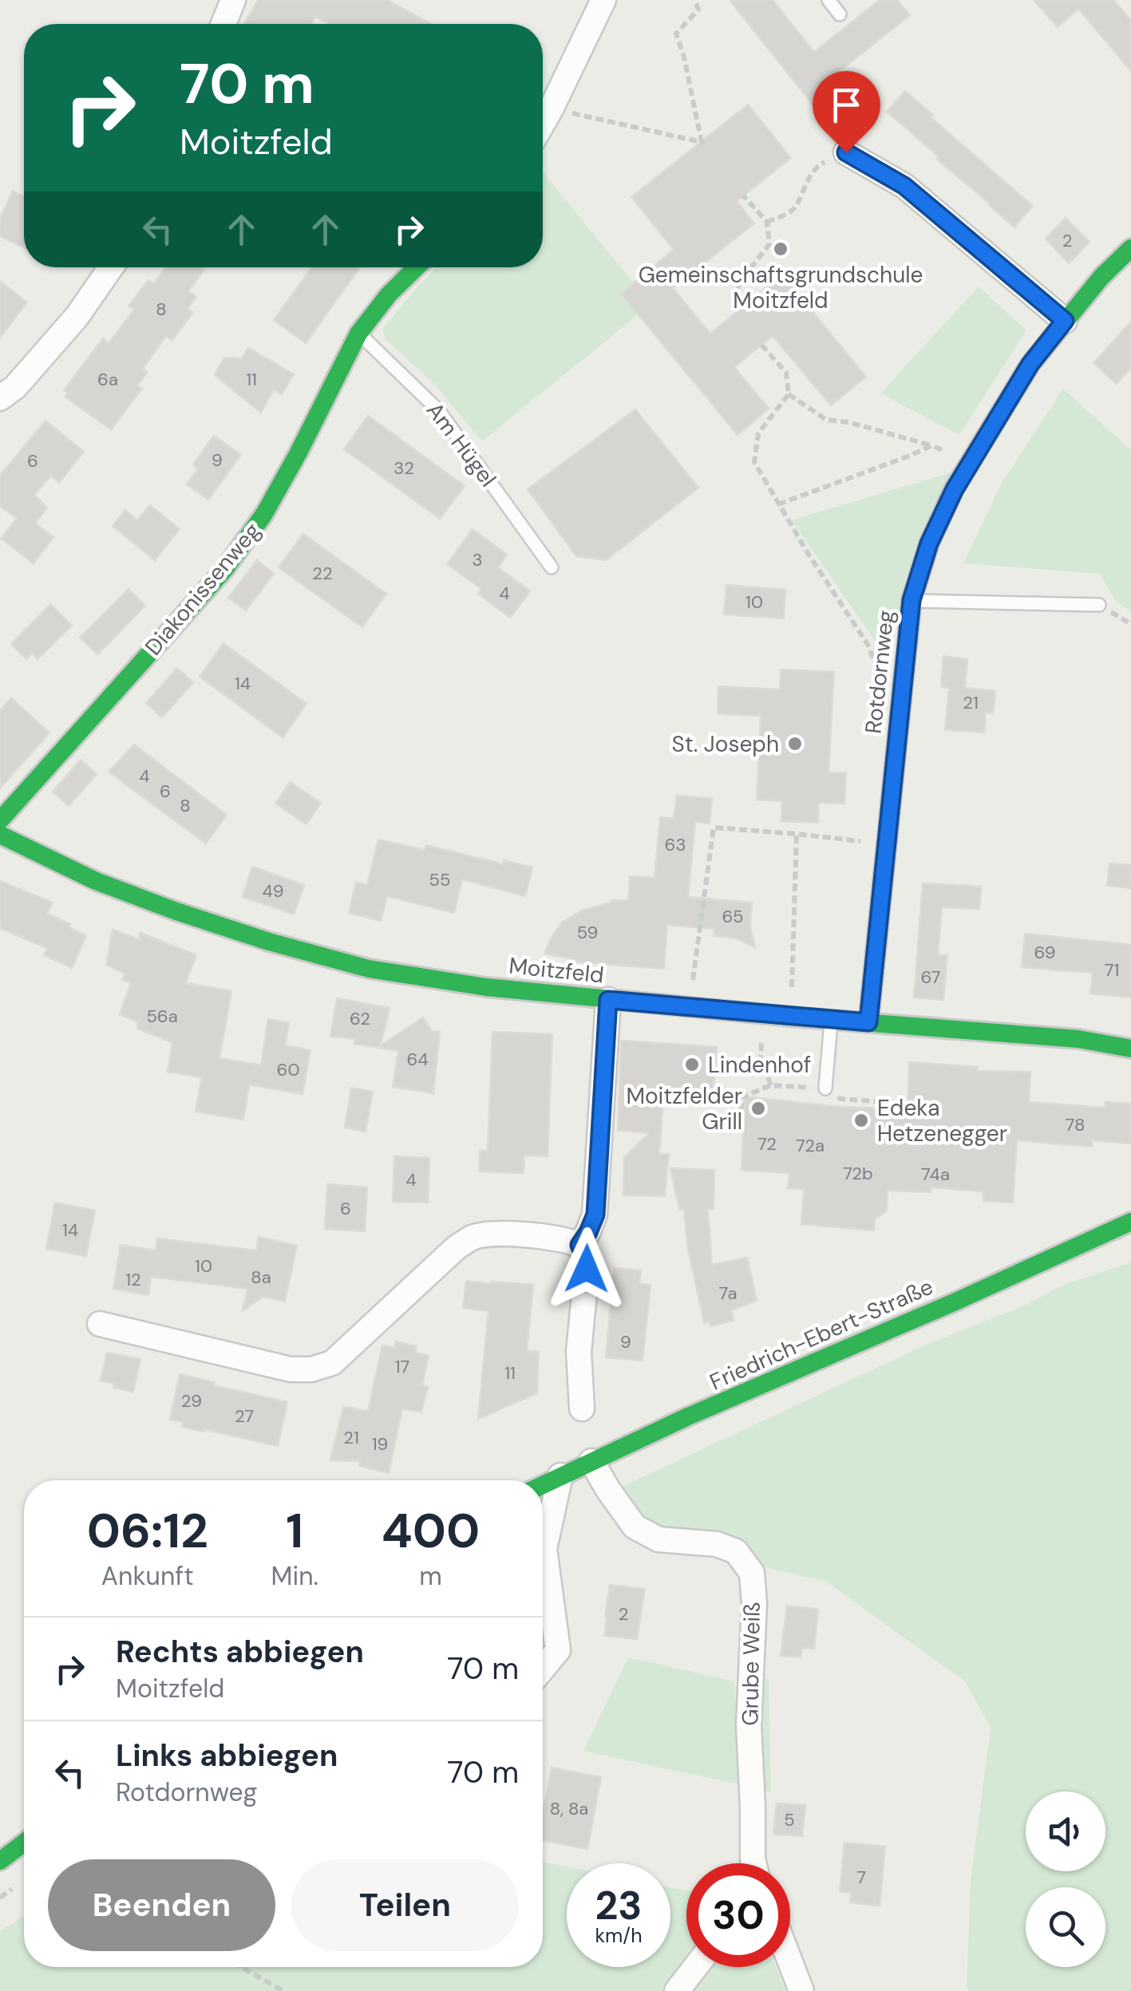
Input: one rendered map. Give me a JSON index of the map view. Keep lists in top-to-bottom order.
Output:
{
  "streets": {
    "main road": [
      "Diakonissenweg",
      "Rotdornweg",
      "Moitzfeld",
      "Friedrich-Ebert-Straße"
    ],
    "street": ["Grube Weiß"],
    "lane": ["Am Hügel"]
  },
  "crossings": [
    ["Am Hügel", "Diakonissenweg"],
    ["Rotdornweg", "Moitzfeld"],
    ["Friedrich-Ebert-Straße", "Grube Weiß"]
  ],
  "places": [
    "Gemeinschaftsgrundschule Moitzfeld",
    "St. Joseph",
    "Lindenhof",
    "Moitzfelder Grill",
    "Edeka Hetzenegger"
  ],
  "house_numbers": [
    "2",
    "8",
    "6a",
    "11",
    "9",
    "6",
    "32",
    "3",
    "22",
    "4",
    "10",
    "14",
    "21",
    "4",
    "6",
    "8",
    "63",
    "55",
    "49",
    "65",
    "59",
    "69",
    "71",
    "67",
    "56a",
    "62",
    "64",
    "60",
    "78",
    "72",
    "72a",
    "72b",
    "74a",
    "4",
    "6",
    "14",
    "10",
    "8a",
    "12",
    "7a",
    "9",
    "17",
    "11",
    "29",
    "27",
    "21",
    "19",
    "2",
    "8, 8a",
    "5",
    "7"
  ],
  "page": {
    "turn": ["70 m", "Moitzfeld"],
    "eta": [
      "06:12",
      "Ankunft",
      "1",
      "Min.",
      "400",
      "m"
    ],
    "list": [
      {
        "name": "Rechts abbiegen",
        "note": "Moitzfeld",
        "value": "70 m"
      },
      {
        "name": "Links abbiegen",
        "note": "Rotdornweg",
        "value": "70 m"
      }
    ],
    "buttons": ["Beenden", "Teilen"],
    "speed": "23 km/h",
    "limit": "30"
  }
}
